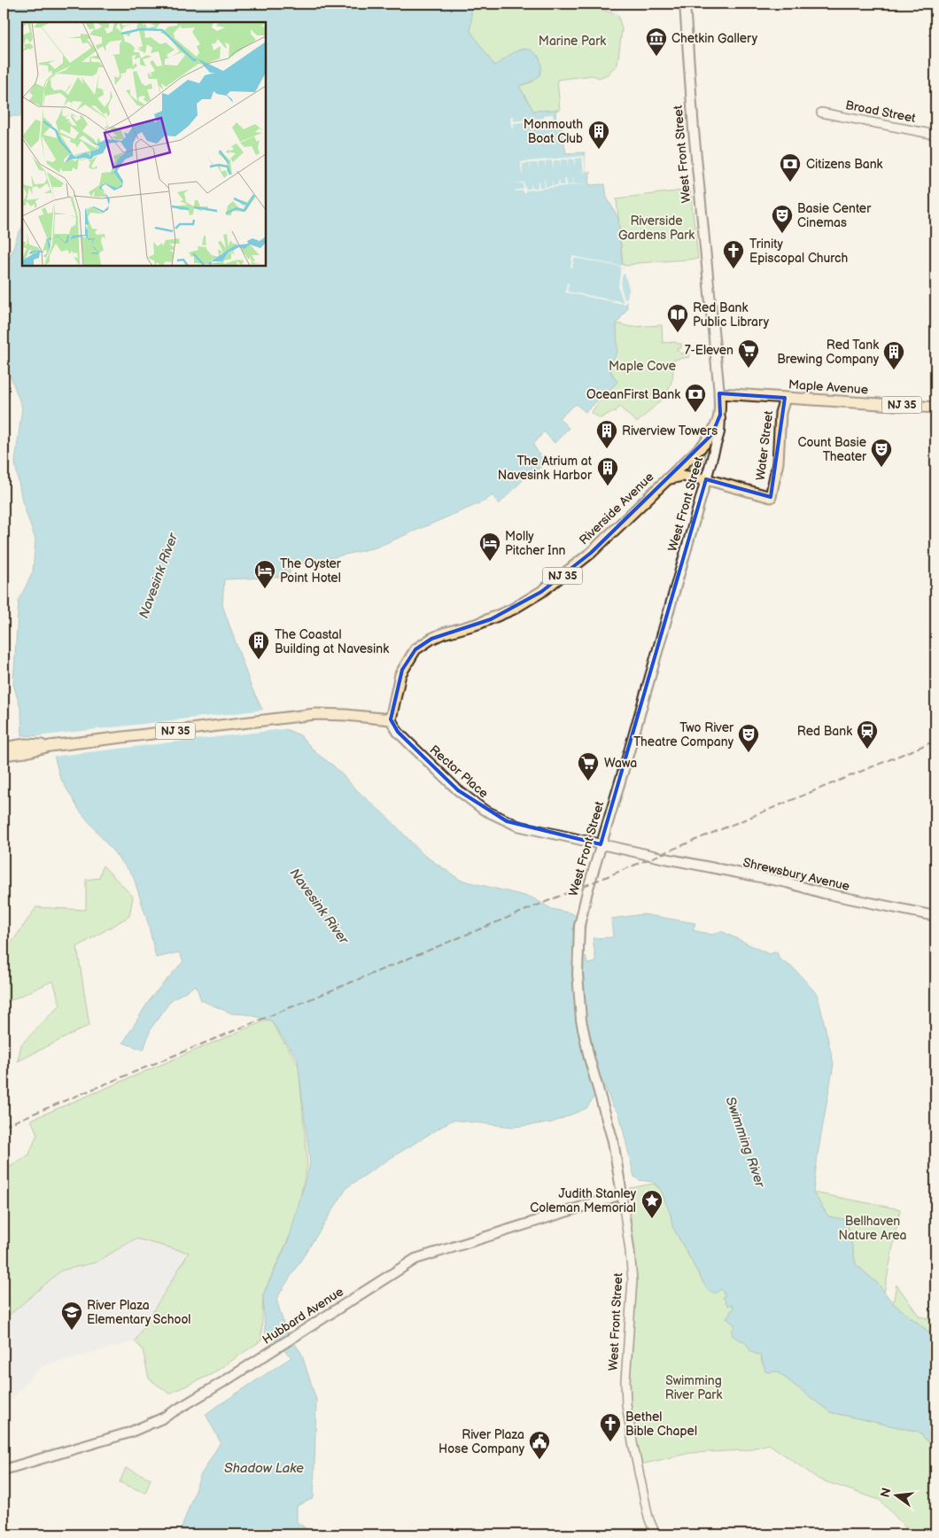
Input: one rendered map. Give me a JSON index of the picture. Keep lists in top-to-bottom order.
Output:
{
  "streets": {
    "main road": [
      "West Front Street",
      "Maple Avenue",
      "NJ 35",
      "Water Street",
      "Riverside Avenue",
      "Rector Place",
      "Shrewsbury Avenue",
      "Hubbard Avenue"
    ],
    "street": ["Broad Street"]
  },
  "crossings": [
    ["West Front Street", "Maple Avenue"],
    ["West Front Street", "Water Street"],
    ["West Front Street", "Riverside Avenue"],
    ["West Front Street", "Rector Place"],
    ["West Front Street", "Hubbard Avenue"],
    ["Maple Avenue", "Water Street"],
    ["NJ 35", "Riverside Avenue"],
    ["NJ 35", "Rector Place"],
    ["Riverside Avenue", "Rector Place"],
    ["Rector Place", "Shrewsbury Avenue"]
  ],
  "water": ["Navesink River", "Swimming River", "Shadow Lake"],
  "parks": [
    "Marine Park",
    "Riverside Gardens Park",
    "Maple Cove",
    "Bellhaven Nature Area",
    "Swimming River Park"
  ],
  "places": {
    "museum": ["Chetkin Gallery"],
    "building": [
      "Monmouth Boat Club",
      "Red Tank Brewing Company",
      "Riverview Towers",
      "The Atrium at Navesink Harbor",
      "The Coastal Building at Navesink"
    ],
    "bank": ["Citizens Bank", "OceanFirst Bank"],
    "theatre": ["Basie Center Cinemas", "Count Basie Theater", "Two River Theatre Company"],
    "church": ["Trinity Episcopal Church", "Bethel Bible Chapel"],
    "library": ["Red Bank Public Library"],
    "supermarket": ["7-Eleven", "Wawa"],
    "hotel": ["Molly Pitcher Inn", "The Oyster Point Hotel"],
    "station": ["Red Bank"],
    "place": ["Judith Stanley Coleman Memorial"],
    "school or university": ["River Plaza Elementary School"],
    "public building": ["River Plaza Hose Company"]
  },
  "north": "left"
}
